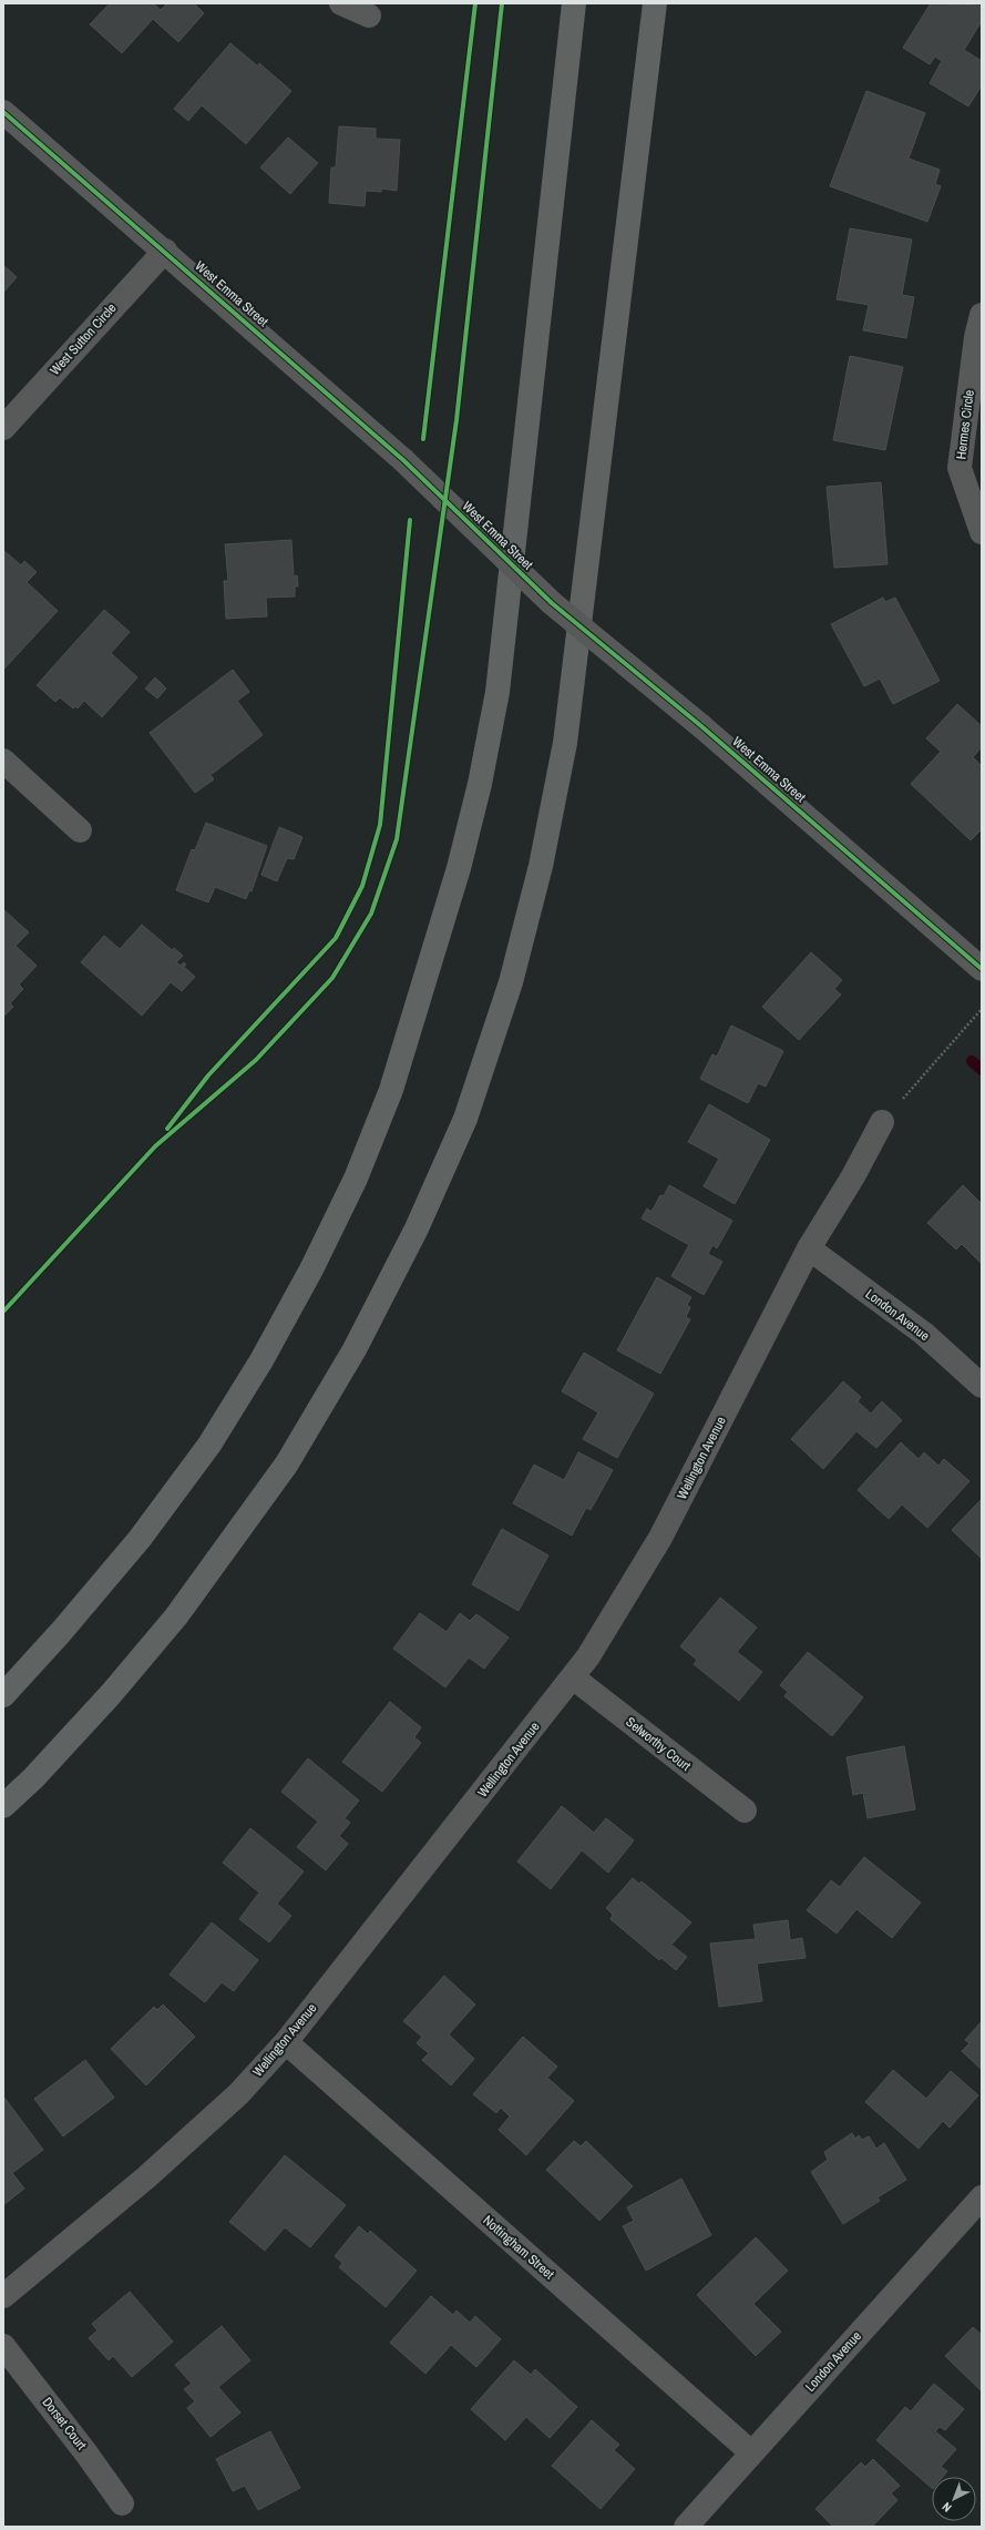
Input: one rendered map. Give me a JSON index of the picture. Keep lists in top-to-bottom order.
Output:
{
  "streets": {
    "street": [
      "West Emma Street",
      "West Sutton Circle",
      "Hermes Circle",
      "London Avenue",
      "Wellington Avenue",
      "Selworthy Court",
      "Nottingham Street",
      "Dorset Court"
    ]
  },
  "crossings": [
    ["West Emma Street", "West Sutton Circle"],
    ["London Avenue", "Wellington Avenue"],
    ["London Avenue", "Nottingham Street"],
    ["Wellington Avenue", "Selworthy Court"],
    ["Wellington Avenue", "Nottingham Street"]
  ],
  "north": "bottom left"
}
